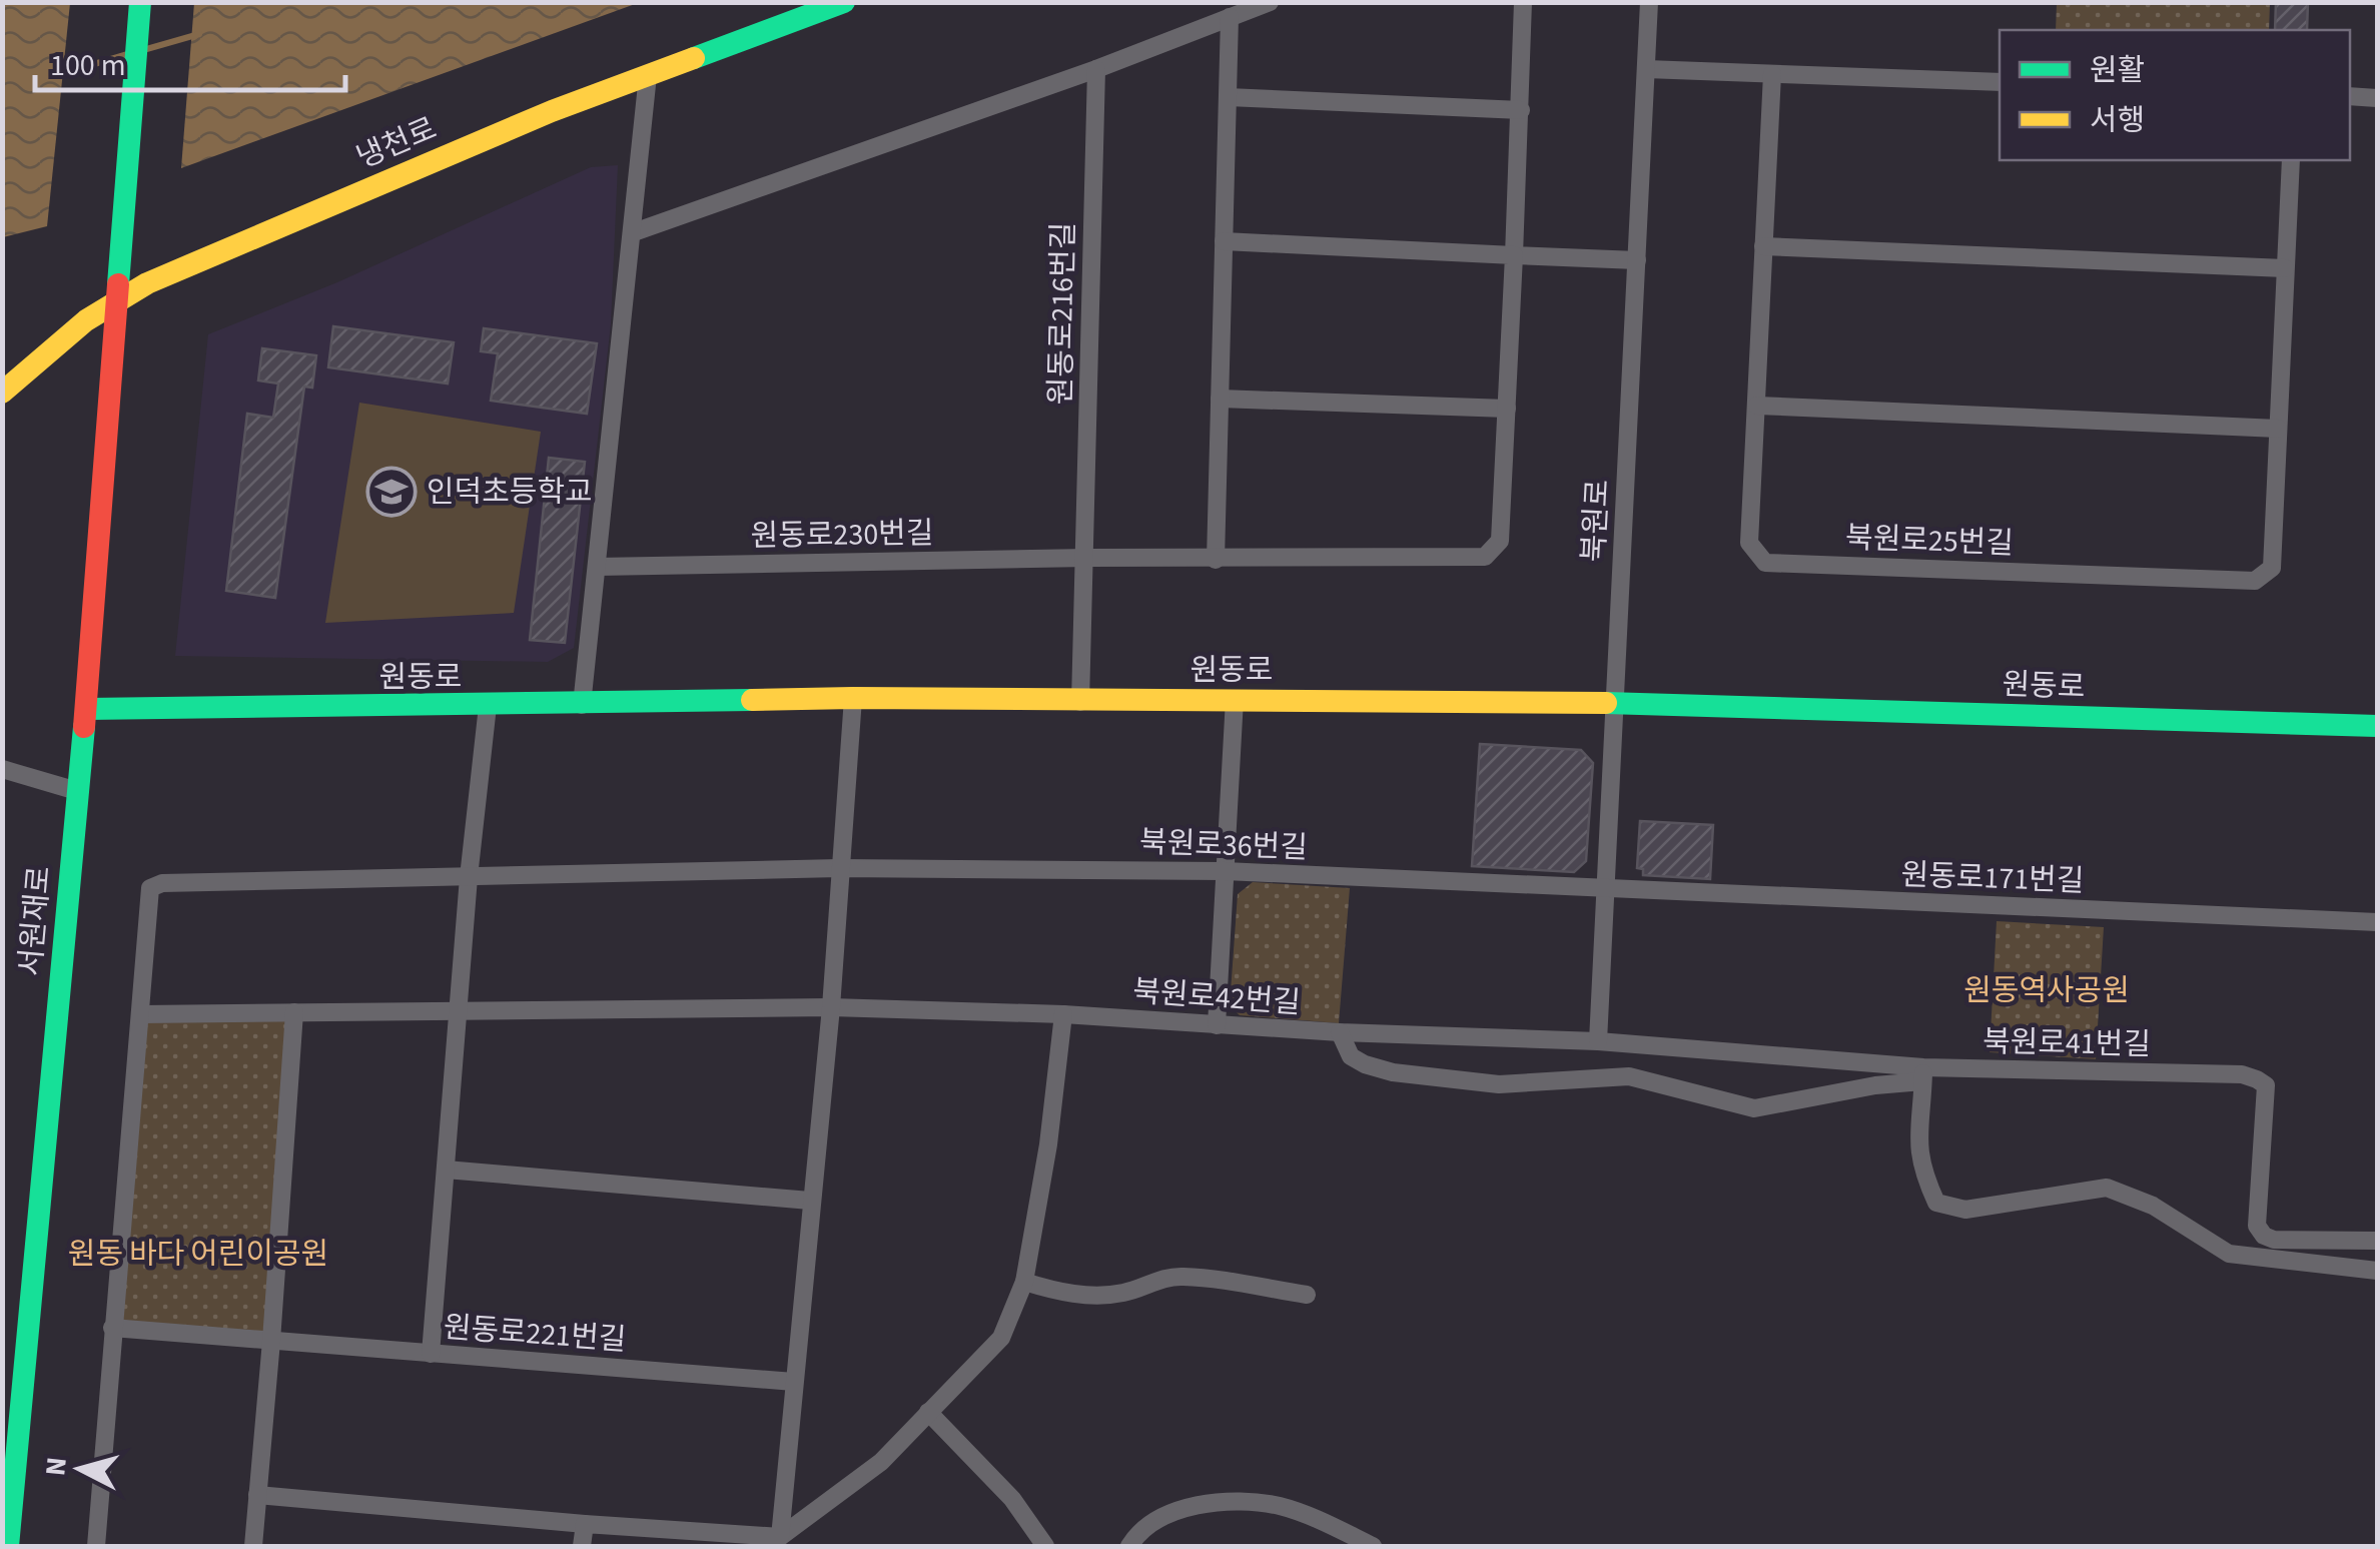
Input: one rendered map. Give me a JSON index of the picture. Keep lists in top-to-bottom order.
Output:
{
  "streets": {
    "street": [
      "냉천로",
      "원동로216번길",
      "북원로",
      "원동로230번길",
      "북원로25번길",
      "원동로",
      "북원로36번길",
      "원동로171번길",
      "서원재로",
      "북원로42번길",
      "북원로41번길",
      "원동로221번길"
    ]
  },
  "crossings": [
    ["냉천로", "서원재로"],
    ["원동로216번길", "원동로230번길"],
    ["원동로216번길", "원동로"],
    ["북원로", "원동로"],
    ["북원로", "북원로36번길"],
    ["북원로", "원동로171번길"],
    ["북원로", "북원로42번길"],
    ["북원로", "북원로41번길"],
    ["원동로", "서원재로"],
    ["북원로36번길", "원동로171번길"],
    ["북원로42번길", "북원로41번길"]
  ],
  "parks": ["원동역사공원", "원동 바다 어린이공원"],
  "places": {
    "school or university": ["인덕초등학교"]
  },
  "legend": ["원활", "서행"],
  "scale_bar": "100 m",
  "north": "left"
}
